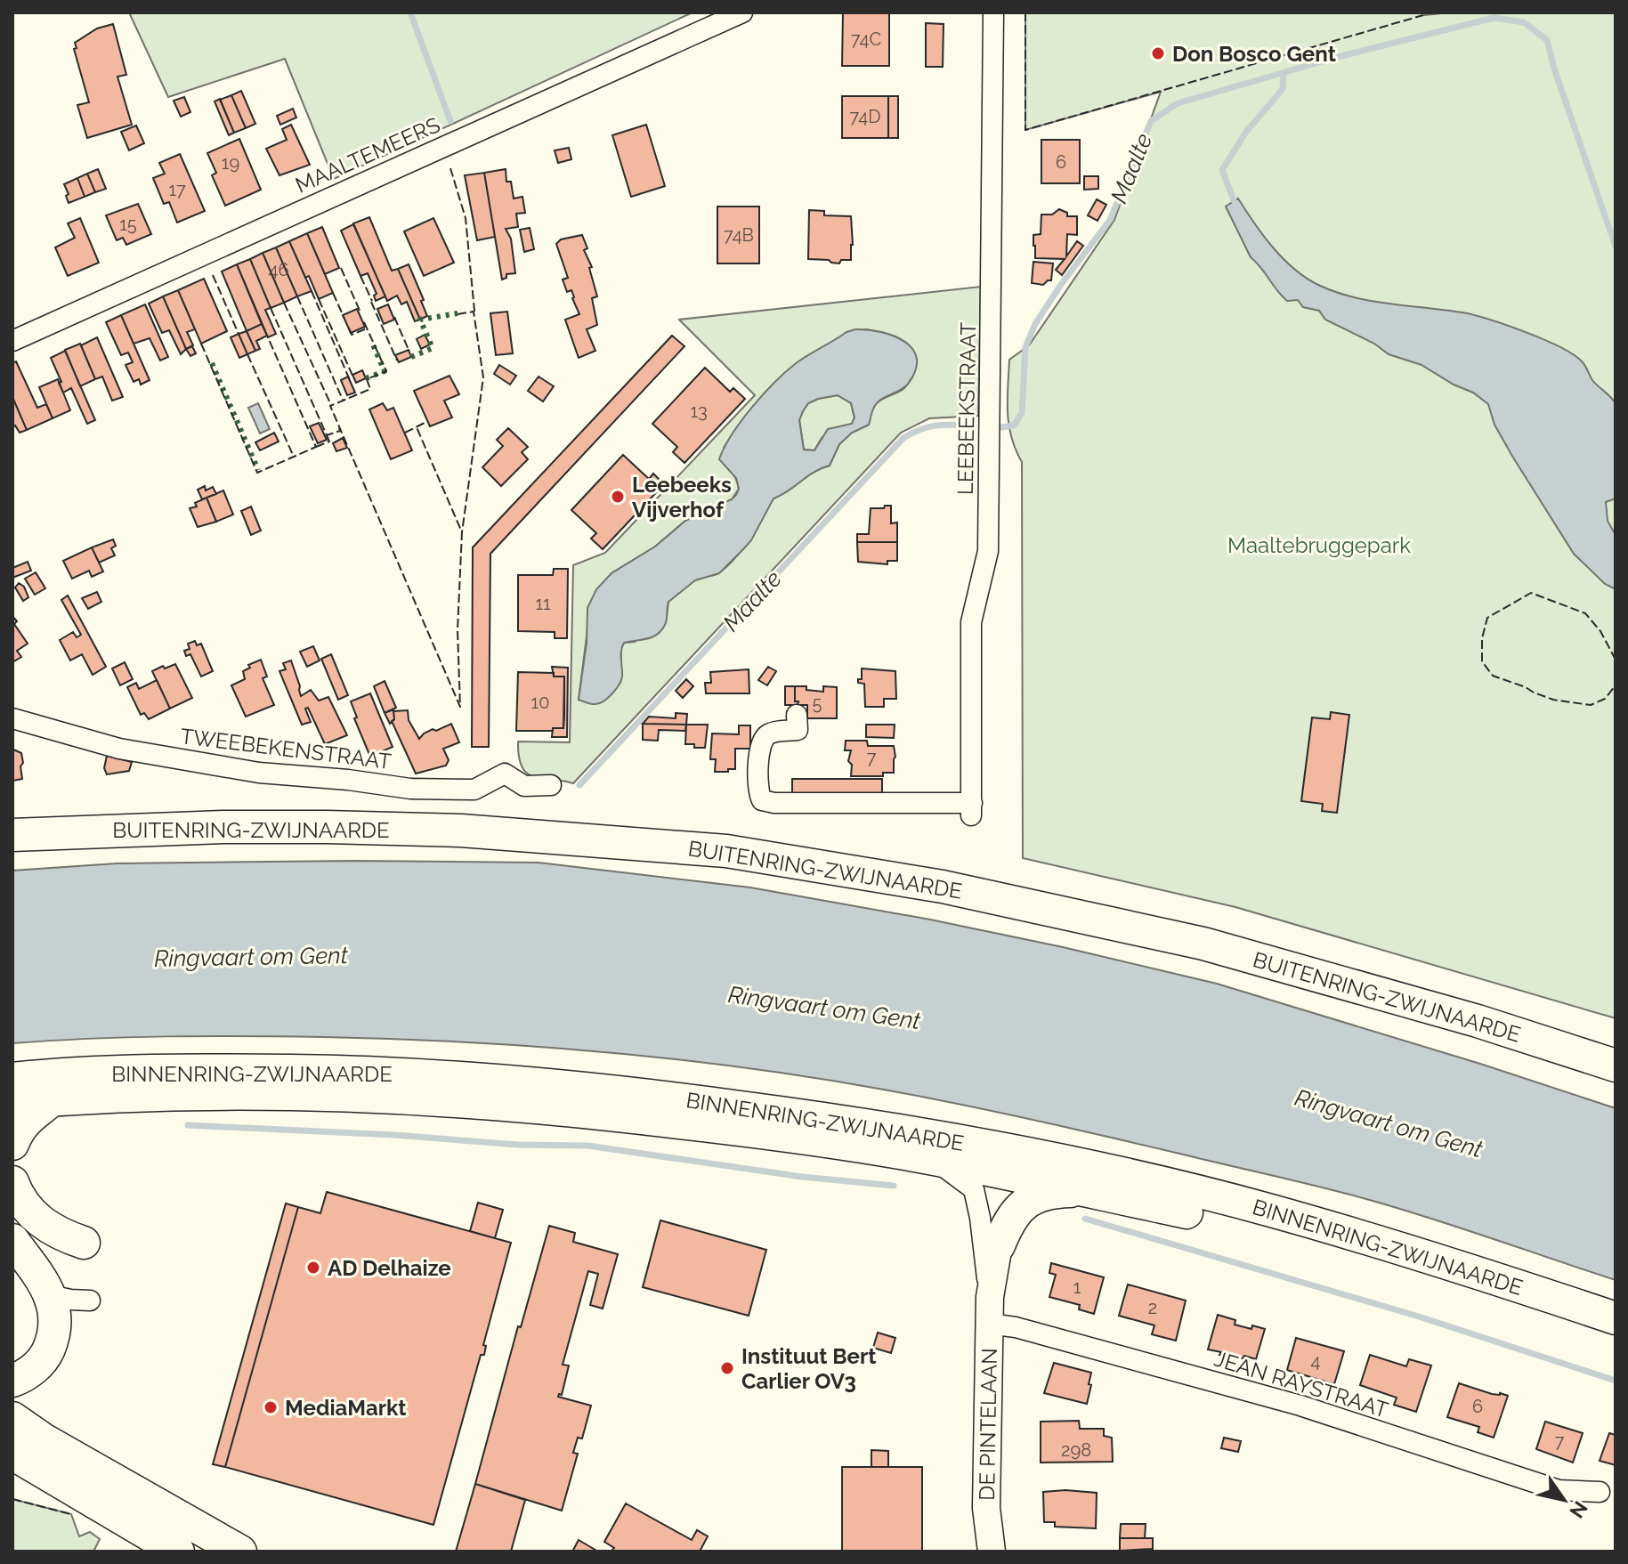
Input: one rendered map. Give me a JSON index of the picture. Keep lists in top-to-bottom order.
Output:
{
  "streets": {
    "highway": ["BUITENRING-ZWIJNAARDE", "BINNENRING-ZWIJNAARDE"],
    "main road": ["DE PINTELAAN"],
    "street": [
      "MAALTEMEERS",
      "LEEBEEKSTRAAT",
      "TWEEBEKENSTRAAT",
      "JEAN RAYSTRAAT"
    ]
  },
  "crossings": [
    ["JEAN RAYSTRAAT", "DE PINTELAAN"]
  ],
  "water": ["Maalte", "Ringvaart om Gent"],
  "parks": ["Maaltebruggepark"],
  "places": [
    "Don Bosco Gent",
    "Leebeeks Vijverhof",
    "AD Delhaize",
    "Instituut Bert Carlier OV3",
    "MediaMarkt"
  ],
  "house_numbers": [
    "74C",
    "74D",
    "6",
    "19",
    "17",
    "15",
    "74B",
    "46",
    "13",
    "11",
    "10",
    "5",
    "7",
    "1",
    "2",
    "4",
    "6",
    "7",
    "298"
  ],
  "north": "bottom right"
}
